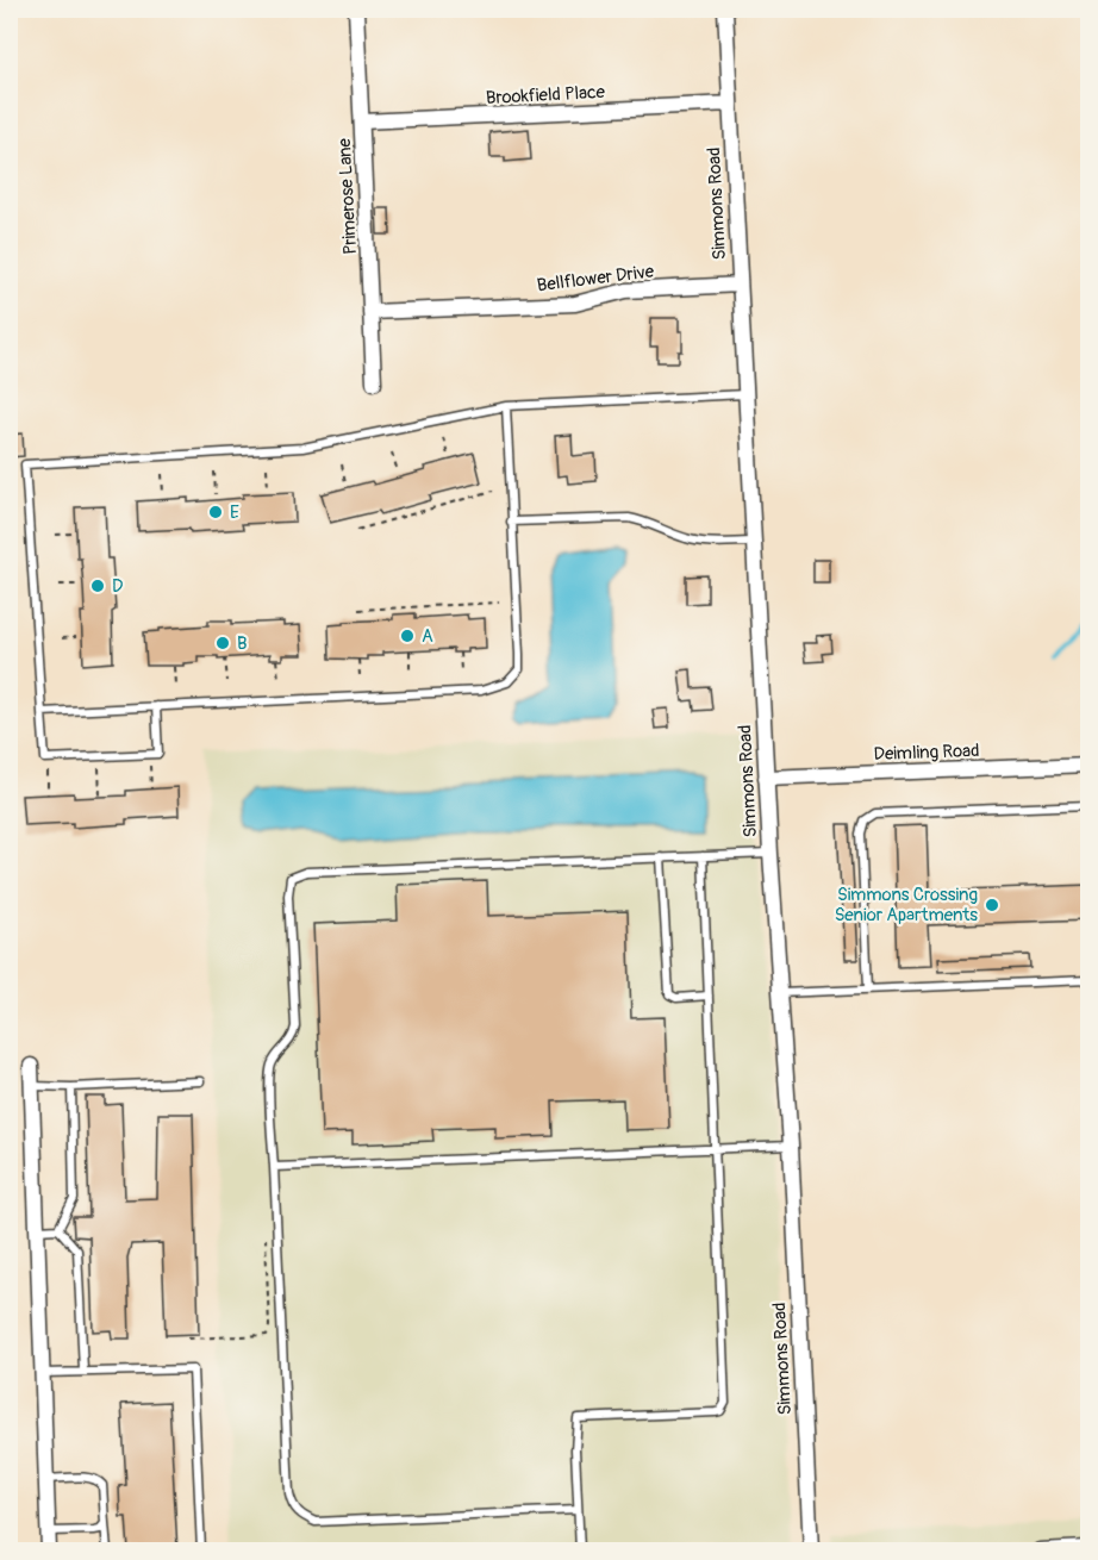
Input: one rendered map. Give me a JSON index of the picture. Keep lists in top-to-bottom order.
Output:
{
  "streets": {
    "street": [
      "Brookfield Place",
      "Primerose Lane",
      "Simmons Road",
      "Bellflower Drive",
      "Deimling Road"
    ]
  },
  "crossings": [
    ["Brookfield Place", "Primerose Lane"],
    ["Brookfield Place", "Simmons Road"],
    ["Primerose Lane", "Bellflower Drive"],
    ["Simmons Road", "Bellflower Drive"],
    ["Simmons Road", "Deimling Road"]
  ],
  "places": [
    "E",
    "D",
    "A",
    "B",
    "Simmons Crossing Senior Apartments"
  ]
}
